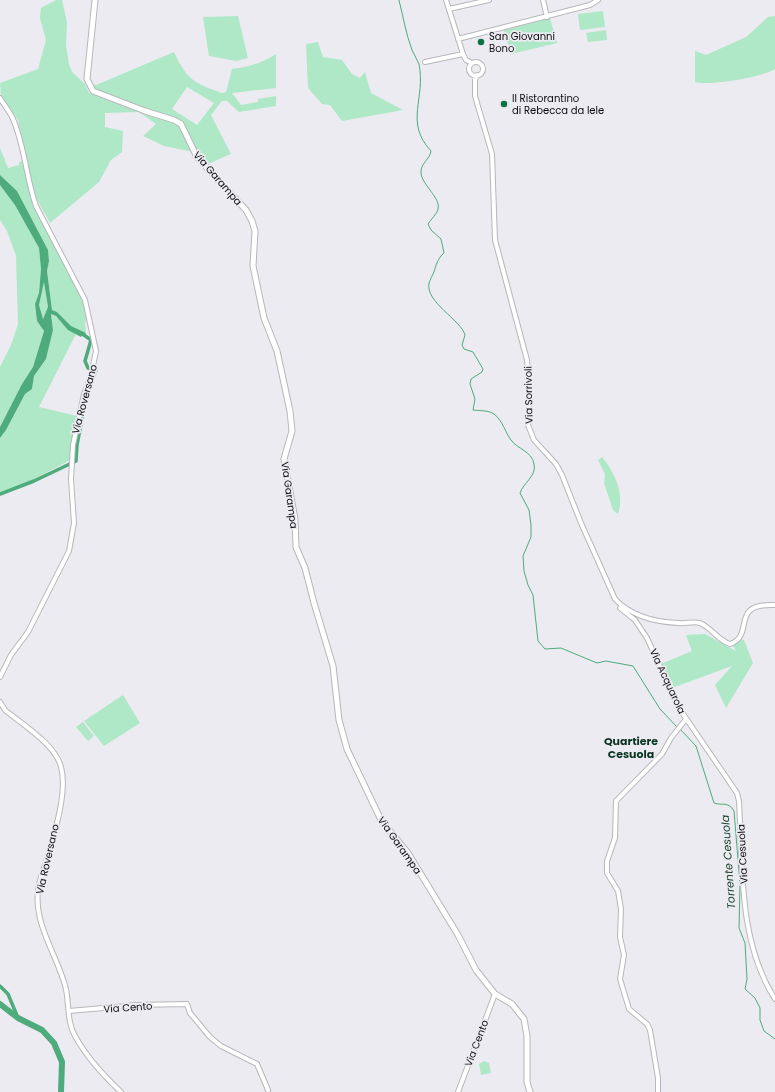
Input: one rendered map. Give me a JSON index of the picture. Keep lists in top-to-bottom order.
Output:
{
  "streets": {
    "street": [
      "Via Garampa",
      "Via Sorrivoli",
      "Via Roversano",
      "Via Acquarola",
      "Via Cesuola",
      "Via Cento"
    ]
  },
  "crossings": [
    ["Via Garampa", "Via Cento"],
    ["Via Sorrivoli", "Via Acquarola"],
    ["Via Roversano", "Via Cento"],
    ["Via Acquarola", "Via Cesuola"]
  ],
  "districts": ["Quartiere Cesuola"],
  "water": ["Torrente Cesuola"],
  "places": ["San Giovanni Bono", "Il Ristorantino di Rebecca da lele"]
}
